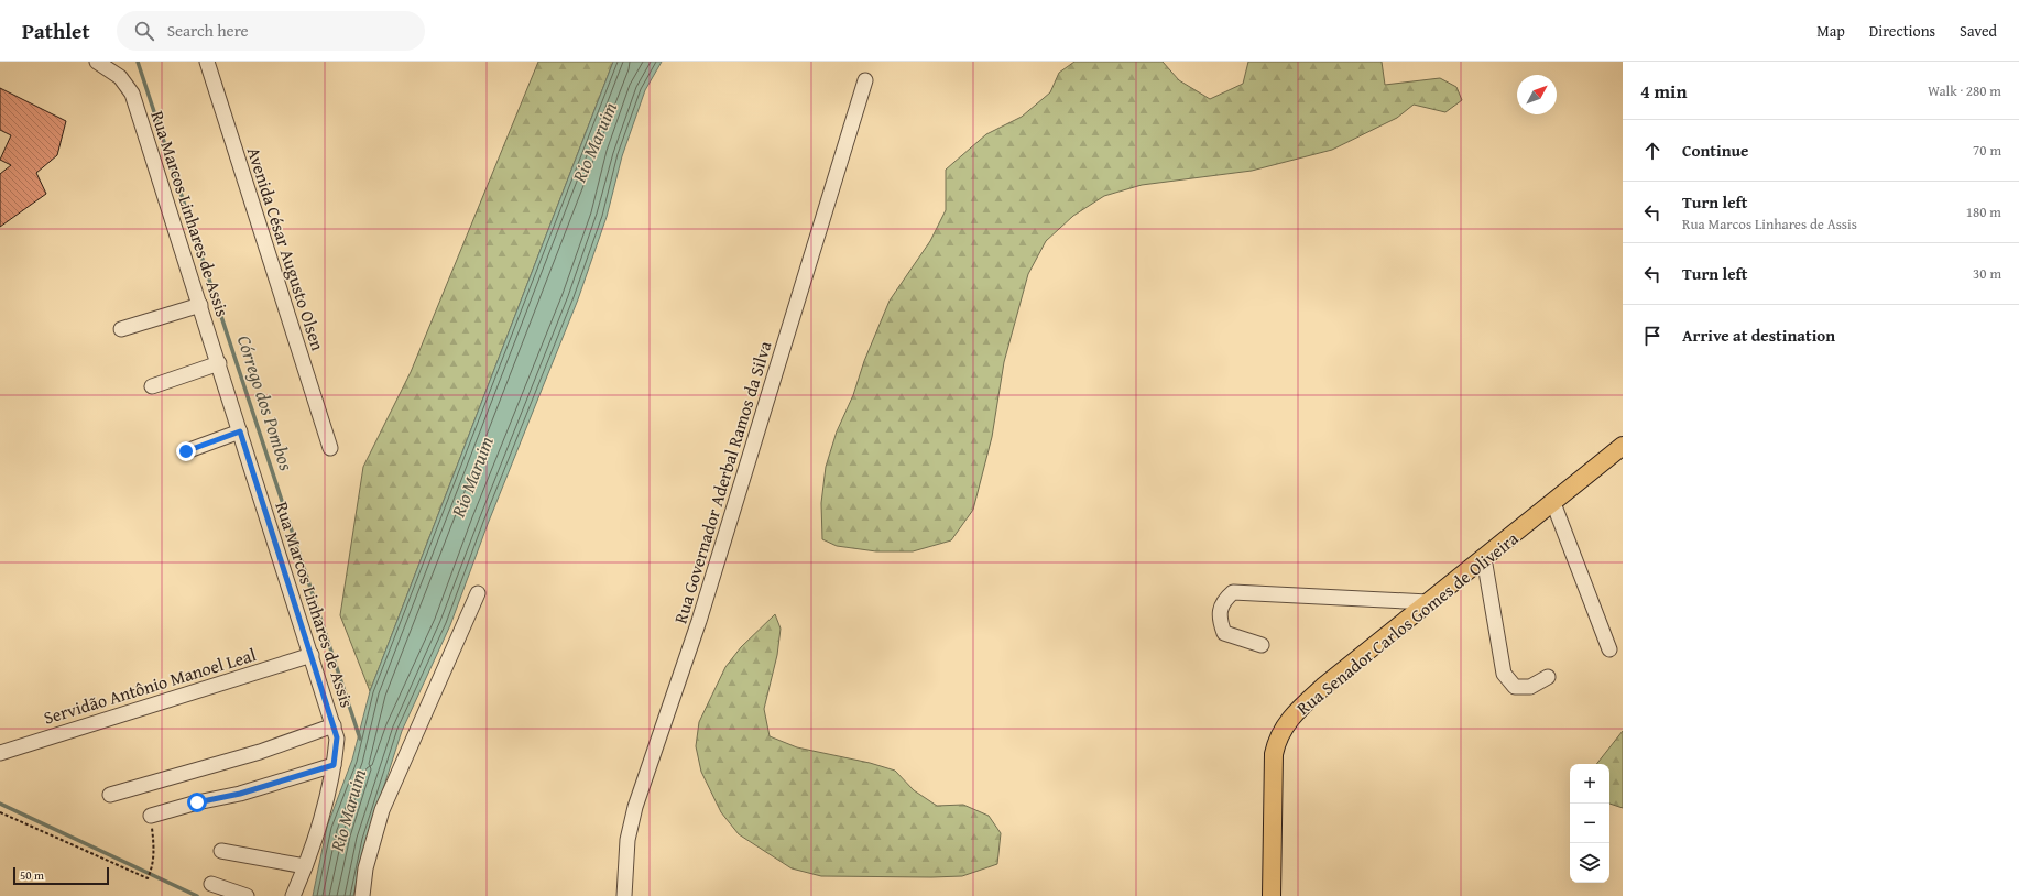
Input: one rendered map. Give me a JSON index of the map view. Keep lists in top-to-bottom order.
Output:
{
  "streets": {
    "main road": ["Rua Senador Carlos Gomes de Oliveira"],
    "street": [
      "Rua Marcos Linhares de Assis",
      "Avenida César Augusto Olsen",
      "Rua Governador Aderbal Ramos da Silva",
      "Servidão Antônio Manoel Leal"
    ]
  },
  "crossings": [
    ["Rua Marcos Linhares de Assis", "Servidão Antônio Manoel Leal"]
  ],
  "water": ["Rio Maruim", "Córrego dos Pombos"],
  "scale_bar": "50 m",
  "north": "top right",
  "page": {
    "header": "Pathlet",
    "search": "Search here",
    "nav": ["Map", "Directions", "Saved"],
    "heading": ["4 min", "Walk · 280 m"],
    "list": [
      ["Continue", "70 m"],
      ["Turn left", "Rua Marcos Linhares de Assis", "180 m"],
      ["Turn left", "30 m"],
      "Arrive at destination"
    ],
    "map_buttons": ["+", "−"],
    "scale": "50 m"
  }
}
